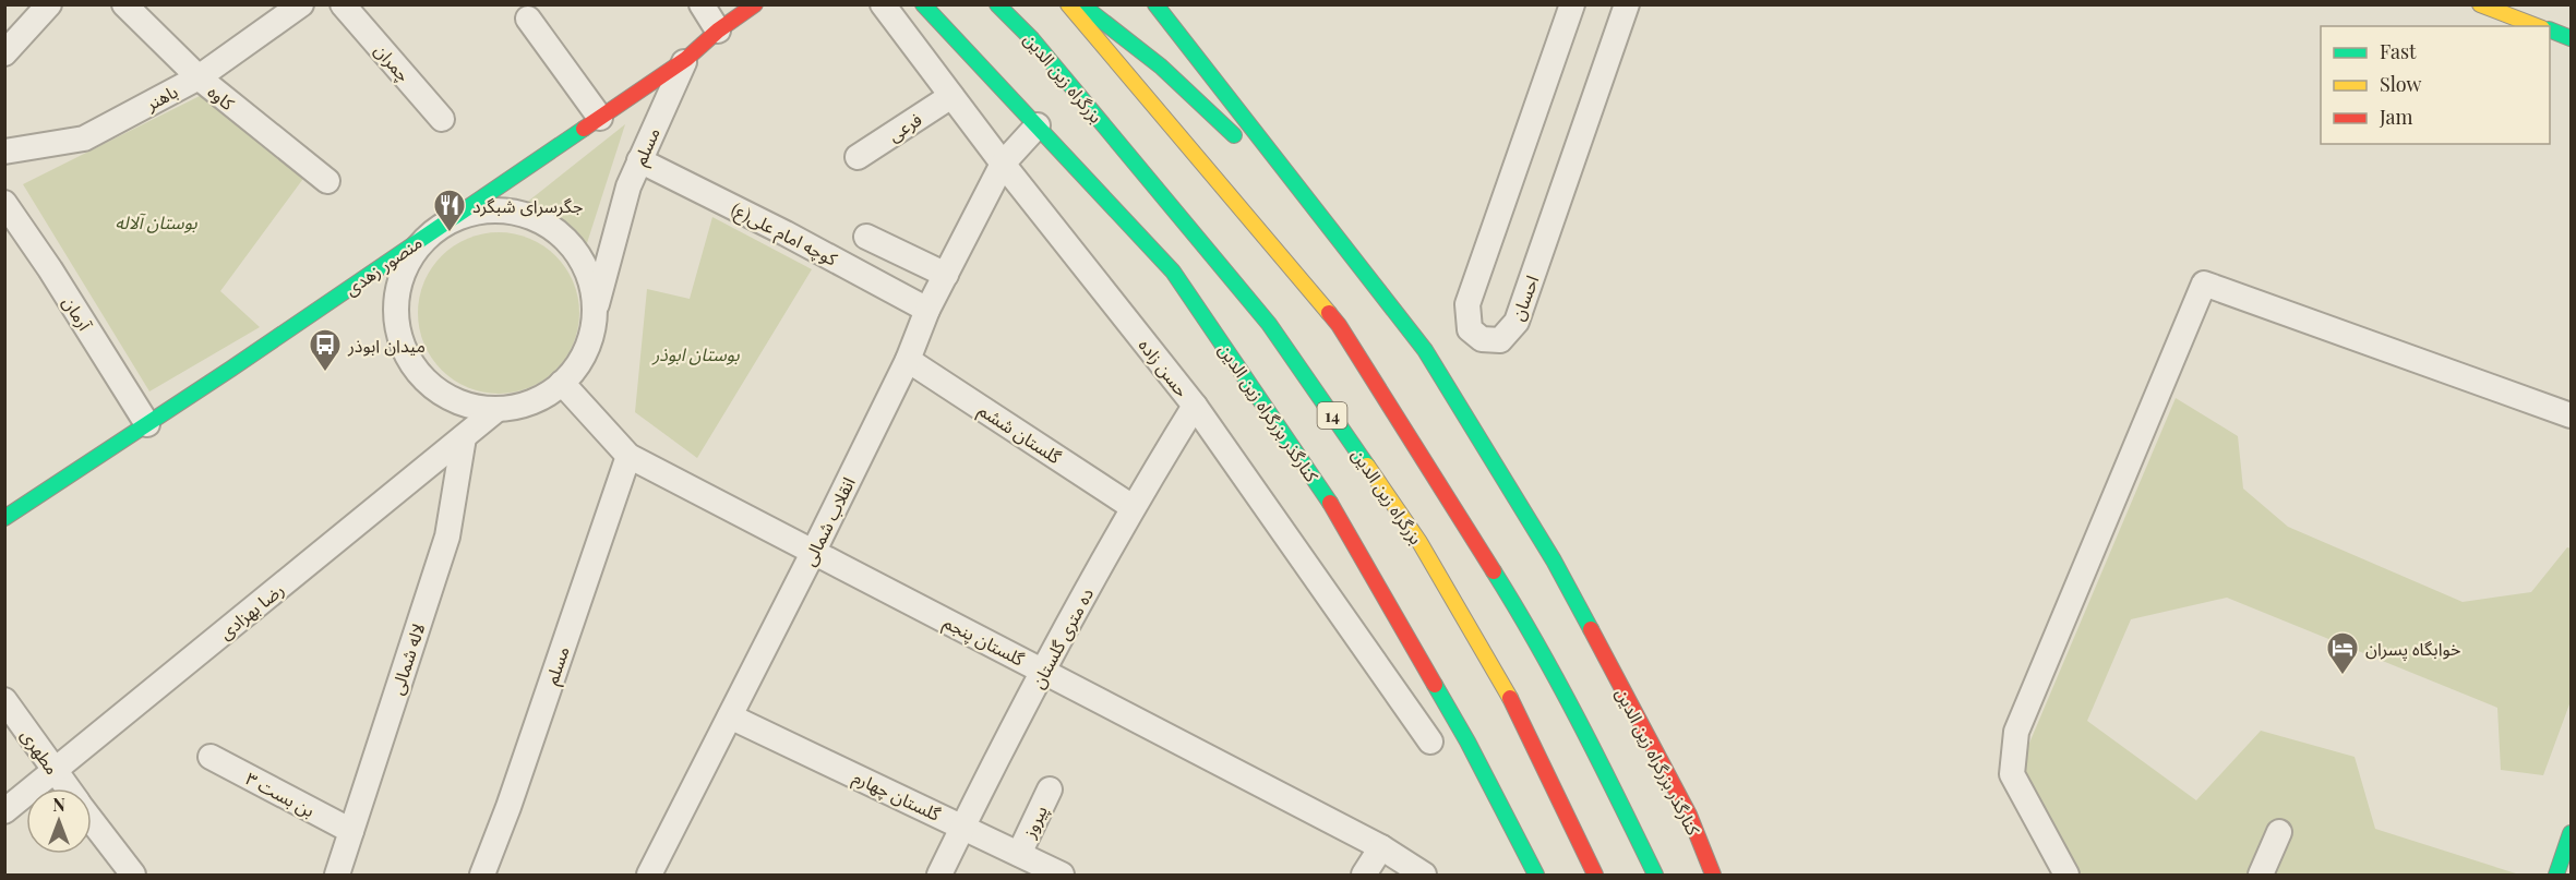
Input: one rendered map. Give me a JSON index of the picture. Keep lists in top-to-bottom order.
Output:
{
  "streets": {
    "main road": [
      "بزرگراه زین الدین",
      "منصور زهدی",
      "کنارگذر بزرگراه زین الدین",
      "14"
    ],
    "street": [
      "چمران",
      "باهنر",
      "کاوه",
      "فرعی",
      "مسلم",
      "کوچه امام علی(ع)",
      "احسان",
      "آرمان",
      "حسن زاده",
      "گلستان ششم",
      "انقلاب شمالی",
      "رضا بهزادی",
      "ده متری گلستان",
      "گلستان پنجم",
      "لاله شمالی",
      "مطهری",
      "بن بست ۳",
      "گلستان چهارم",
      "پیروز"
    ]
  },
  "crossings": [
    ["باهنر", "کاوه"],
    ["فرعی", "حسن زاده"],
    ["مسلم", "کوچه امام علی(ع)"],
    ["مسلم", "منصور زهدی"],
    ["مسلم", "رضا بهزادی"],
    ["مسلم", "گلستان پنجم"],
    ["کوچه امام علی(ع)", "انقلاب شمالی"],
    ["منصور زهدی", "آرمان"],
    ["منصور زهدی", "رضا بهزادی"],
    ["منصور زهدی", "گلستان پنجم"],
    ["حسن زاده", "انقلاب شمالی"],
    ["حسن زاده", "ده متری گلستان"],
    ["کنارگذر بزرگراه زین الدین", "انقلاب شمالی"],
    ["گلستان ششم", "انقلاب شمالی"],
    ["گلستان ششم", "ده متری گلستان"],
    ["انقلاب شمالی", "گلستان پنجم"],
    ["انقلاب شمالی", "گلستان چهارم"],
    ["رضا بهزادی", "گلستان پنجم"],
    ["رضا بهزادی", "لاله شمالی"],
    ["رضا بهزادی", "مطهری"],
    ["ده متری گلستان", "گلستان پنجم"],
    ["ده متری گلستان", "گلستان چهارم"],
    ["لاله شمالی", "بن بست ۳"],
    ["گلستان چهارم", "پیروز"]
  ],
  "parks": ["بوستان آلاله", "بوستان ابوذر"],
  "places": {
    "restaurant": ["جگرسرای شبگرد"],
    "bus stop": ["میدان ابوذر"],
    "hotel": ["خوابگاه پسران"]
  },
  "legend": ["Fast", "Slow", "Jam"],
  "north": "top"
}
